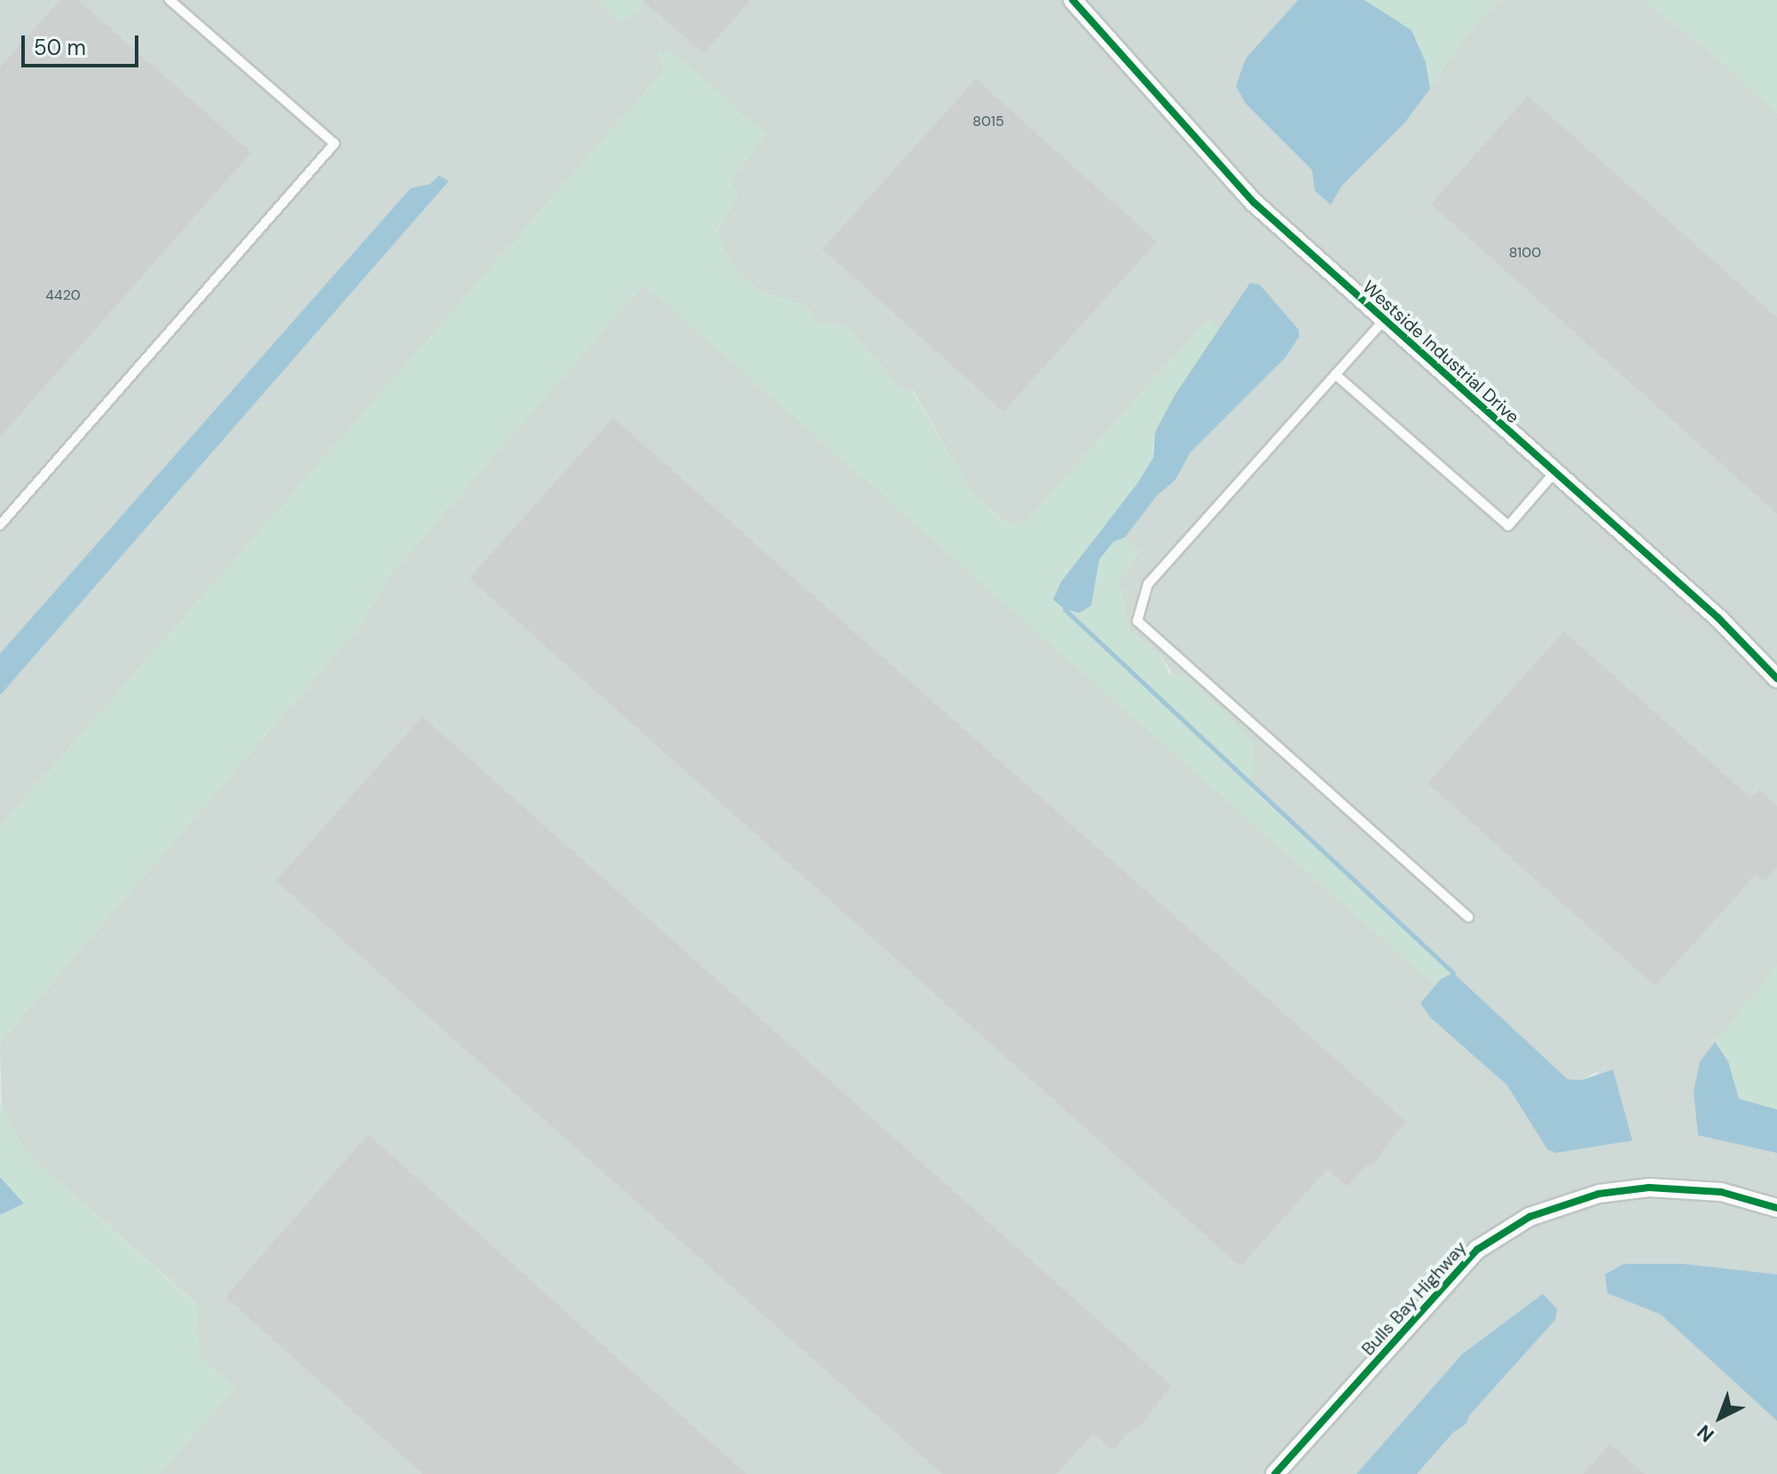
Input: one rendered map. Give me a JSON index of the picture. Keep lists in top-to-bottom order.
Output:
{
  "streets": {
    "street": ["Westside Industrial Drive", "Bulls Bay Highway"]
  },
  "house_numbers": ["8015", "8100", "4420"],
  "scale_bar": "50 m",
  "north": "bottom left"
}
